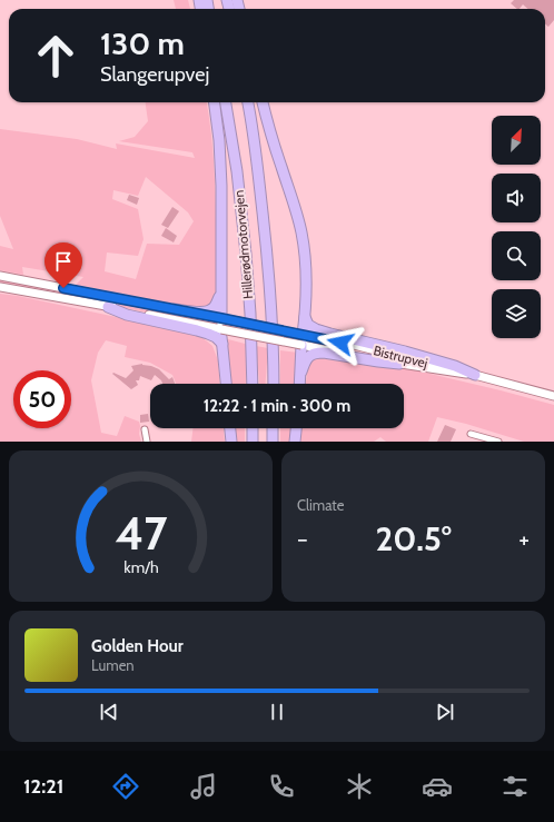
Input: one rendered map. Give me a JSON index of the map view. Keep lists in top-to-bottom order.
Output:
{
  "streets": {
    "highway": ["Hillerødmotorvejen"],
    "main road": ["Bistrupvej"]
  },
  "north": "top right",
  "page": {
    "turn": ["130 m", "Slangerupvej"],
    "limit": "50",
    "trip": "12:22 · 1 min · 300 m",
    "tile": "Climate",
    "heat": ["−", "20.5°", "+"],
    "song": ["Golden Hour", "Lumen"],
    "tabs": "12:21",
    "gauge": ["47", "km/h"]
  }
}
